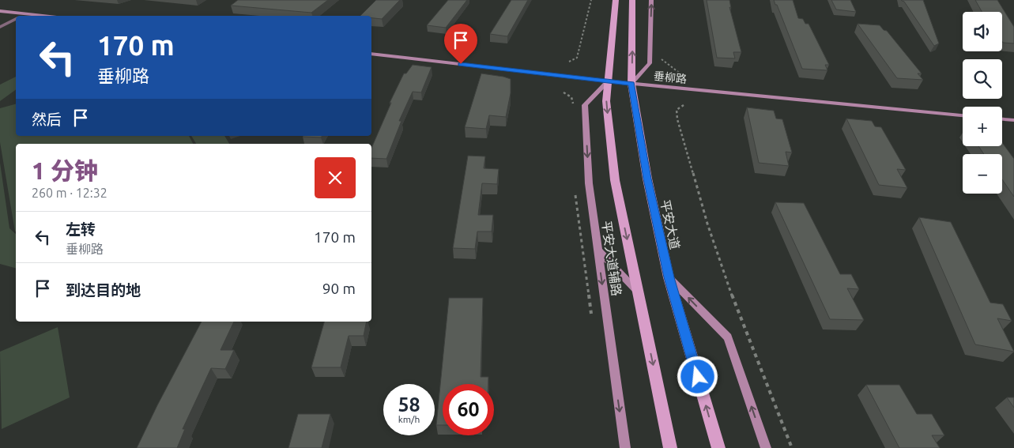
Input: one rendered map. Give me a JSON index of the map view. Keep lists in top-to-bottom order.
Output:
{
  "streets": {
    "main road": ["平安大道"],
    "street": ["垂柳路", "平安大道辅路"]
  },
  "crossings": [
    ["垂柳路", "平安大道"],
    ["垂柳路", "平安大道辅路"]
  ],
  "one_way": ["平安大道辅路"],
  "page": {
    "map_buttons": ["+", "−"],
    "turn": ["170 m", "垂柳路"],
    "then": "然后",
    "heading": ["1 分钟", "260 m · 12:32"],
    "list": [
      {
        "name": "左转",
        "note": "垂柳路",
        "value": "170 m"
      },
      {
        "name": "到达目的地",
        "value": "90 m"
      }
    ],
    "speed": "58 km/h",
    "limit": "60"
  }
}
